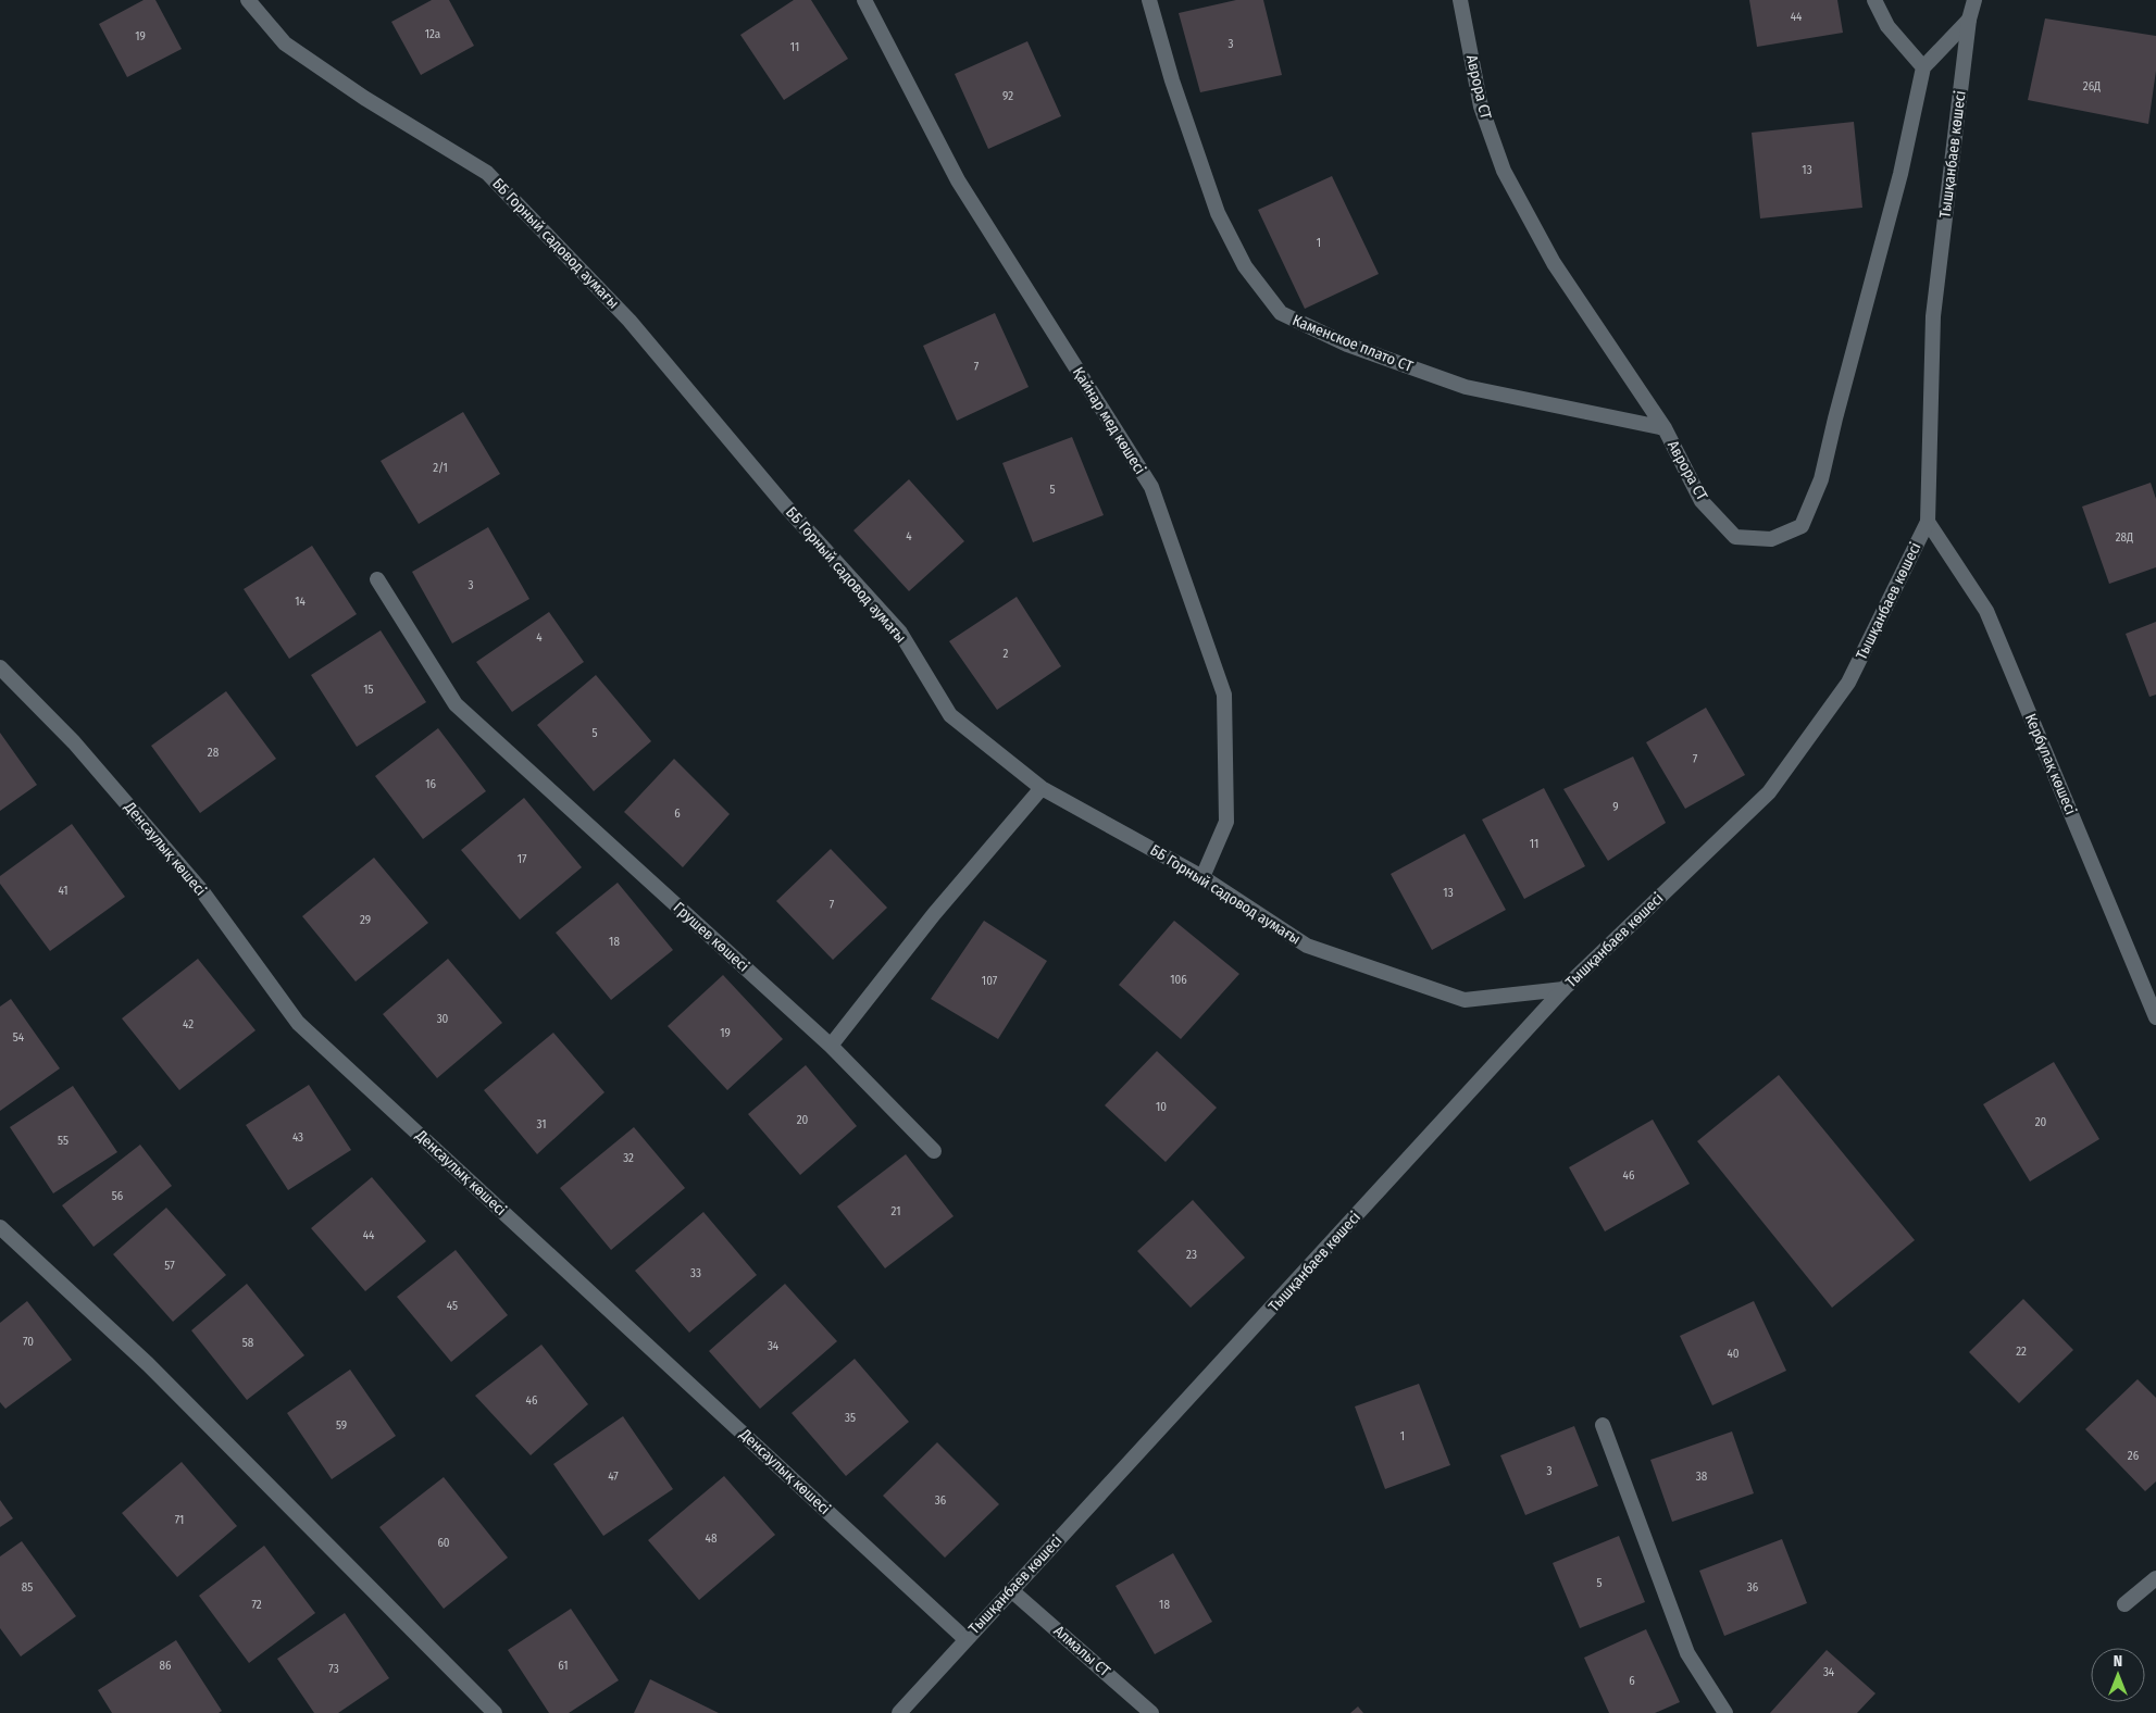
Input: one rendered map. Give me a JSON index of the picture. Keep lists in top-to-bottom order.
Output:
{
  "streets": {
    "street": [
      "Аврора СТ",
      "Тышқанбаев көшесі",
      "ББ Горный садовод аумағы",
      "Каменское плато СТ",
      "Қайнар мед көшесі",
      "Кербұлақ көшесі",
      "Денсаулық көшесі",
      "Грушев көшесі",
      "Алмалы СТ"
    ]
  },
  "crossings": [
    ["Аврора СТ", "Каменское плато СТ"],
    ["Тышқанбаев көшесі", "ББ Горный садовод аумағы"],
    ["Тышқанбаев көшесі", "Кербұлақ көшесі"],
    ["Тышқанбаев көшесі", "Денсаулық көшесі"],
    ["Тышқанбаев көшесі", "Алмалы СТ"],
    ["ББ Горный садовод аумағы", "Қайнар мед көшесі"]
  ],
  "house_numbers": [
    "44",
    "12а",
    "19",
    "3",
    "11",
    "26Д",
    "92",
    "13",
    "1",
    "7",
    "2/1",
    "5",
    "4",
    "28Д",
    "3",
    "14",
    "4",
    "2",
    "15",
    "5",
    "28",
    "7",
    "16",
    "9",
    "6",
    "11",
    "17",
    "41",
    "13",
    "7",
    "29",
    "18",
    "106",
    "107",
    "30",
    "42",
    "19",
    "54",
    "10",
    "20",
    "20",
    "31",
    "43",
    "55",
    "32",
    "46",
    "56",
    "21",
    "44",
    "23",
    "57",
    "33",
    "45",
    "70",
    "58",
    "34",
    "22",
    "40",
    "46",
    "35",
    "59",
    "1",
    "26",
    "3",
    "47",
    "38",
    "36",
    "71",
    "48",
    "60",
    "5",
    "85",
    "36",
    "72",
    "18",
    "86",
    "61",
    "73",
    "34",
    "6"
  ],
  "north": "top"
}
